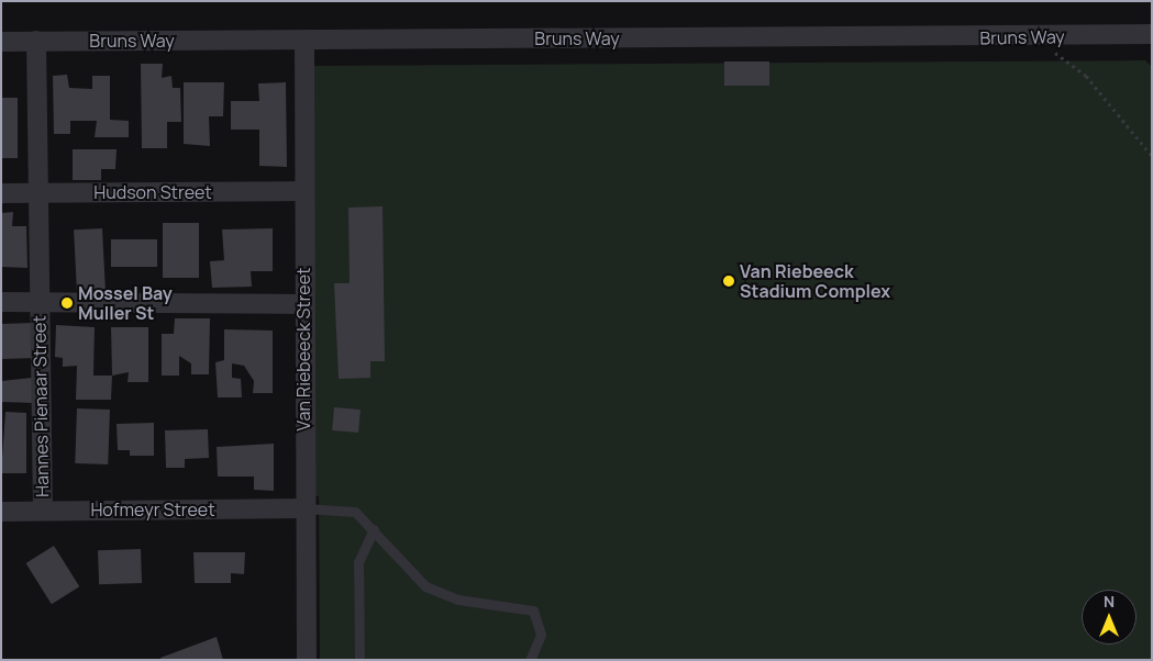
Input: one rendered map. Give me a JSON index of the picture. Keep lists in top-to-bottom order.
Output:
{
  "streets": {
    "street": [
      "Bruns Way",
      "Hudson Street",
      "Van Riebeeck Street",
      "Hannes Pienaar Street",
      "Hofmeyr Street"
    ]
  },
  "crossings": [
    ["Bruns Way", "Van Riebeeck Street"],
    ["Bruns Way", "Hannes Pienaar Street"],
    ["Hudson Street", "Van Riebeeck Street"],
    ["Hudson Street", "Hannes Pienaar Street"],
    ["Van Riebeeck Street", "Hofmeyr Street"],
    ["Hannes Pienaar Street", "Hofmeyr Street"]
  ],
  "places": ["Van Riebeeck Stadium Complex", "Mossel Bay Muller St"],
  "north": "top"
}
